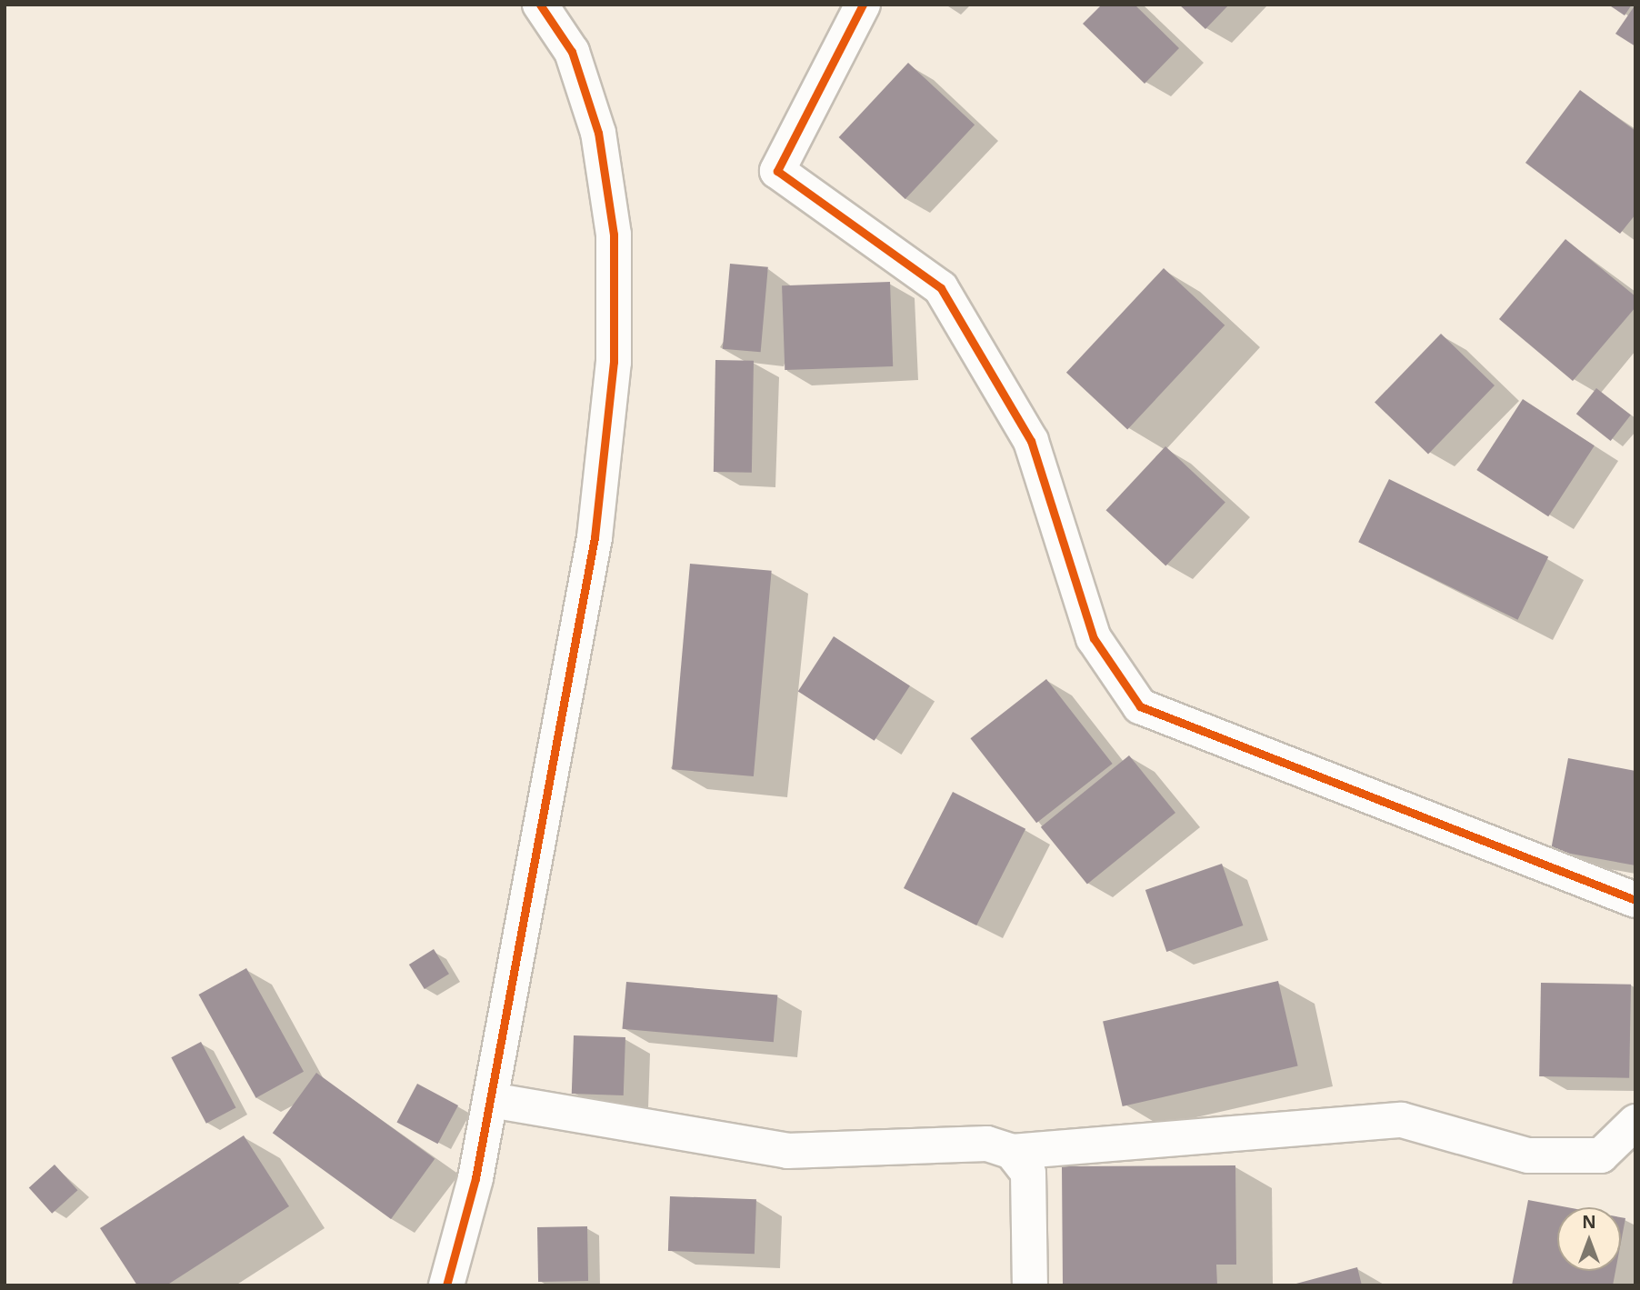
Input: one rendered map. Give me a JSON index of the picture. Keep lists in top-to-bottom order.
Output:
{
  "north": "top"
}
